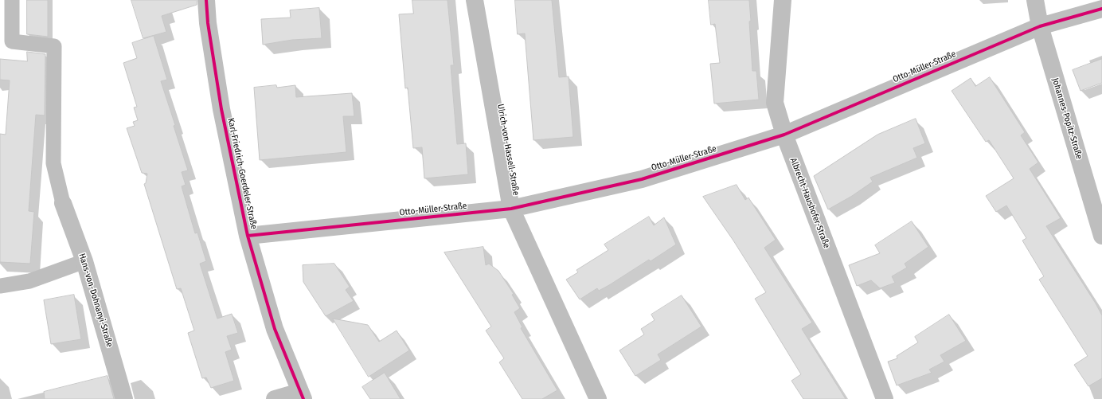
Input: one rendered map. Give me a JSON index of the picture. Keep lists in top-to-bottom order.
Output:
{
  "streets": {
    "street": [
      "Otto-Müller-Straße",
      "Johannes-Popitz-Straße",
      "Ulrich-von-Hassell-Straße",
      "Karl-Friedrich-Goerdeler-Straße",
      "Albrecht-Haushofer-Straße",
      "Hans-von-Dohnanyi-Straße"
    ]
  },
  "crossings": [
    ["Otto-Müller-Straße", "Johannes-Popitz-Straße"],
    ["Otto-Müller-Straße", "Ulrich-von-Hassell-Straße"],
    ["Otto-Müller-Straße", "Karl-Friedrich-Goerdeler-Straße"],
    ["Otto-Müller-Straße", "Albrecht-Haushofer-Straße"]
  ]
}
